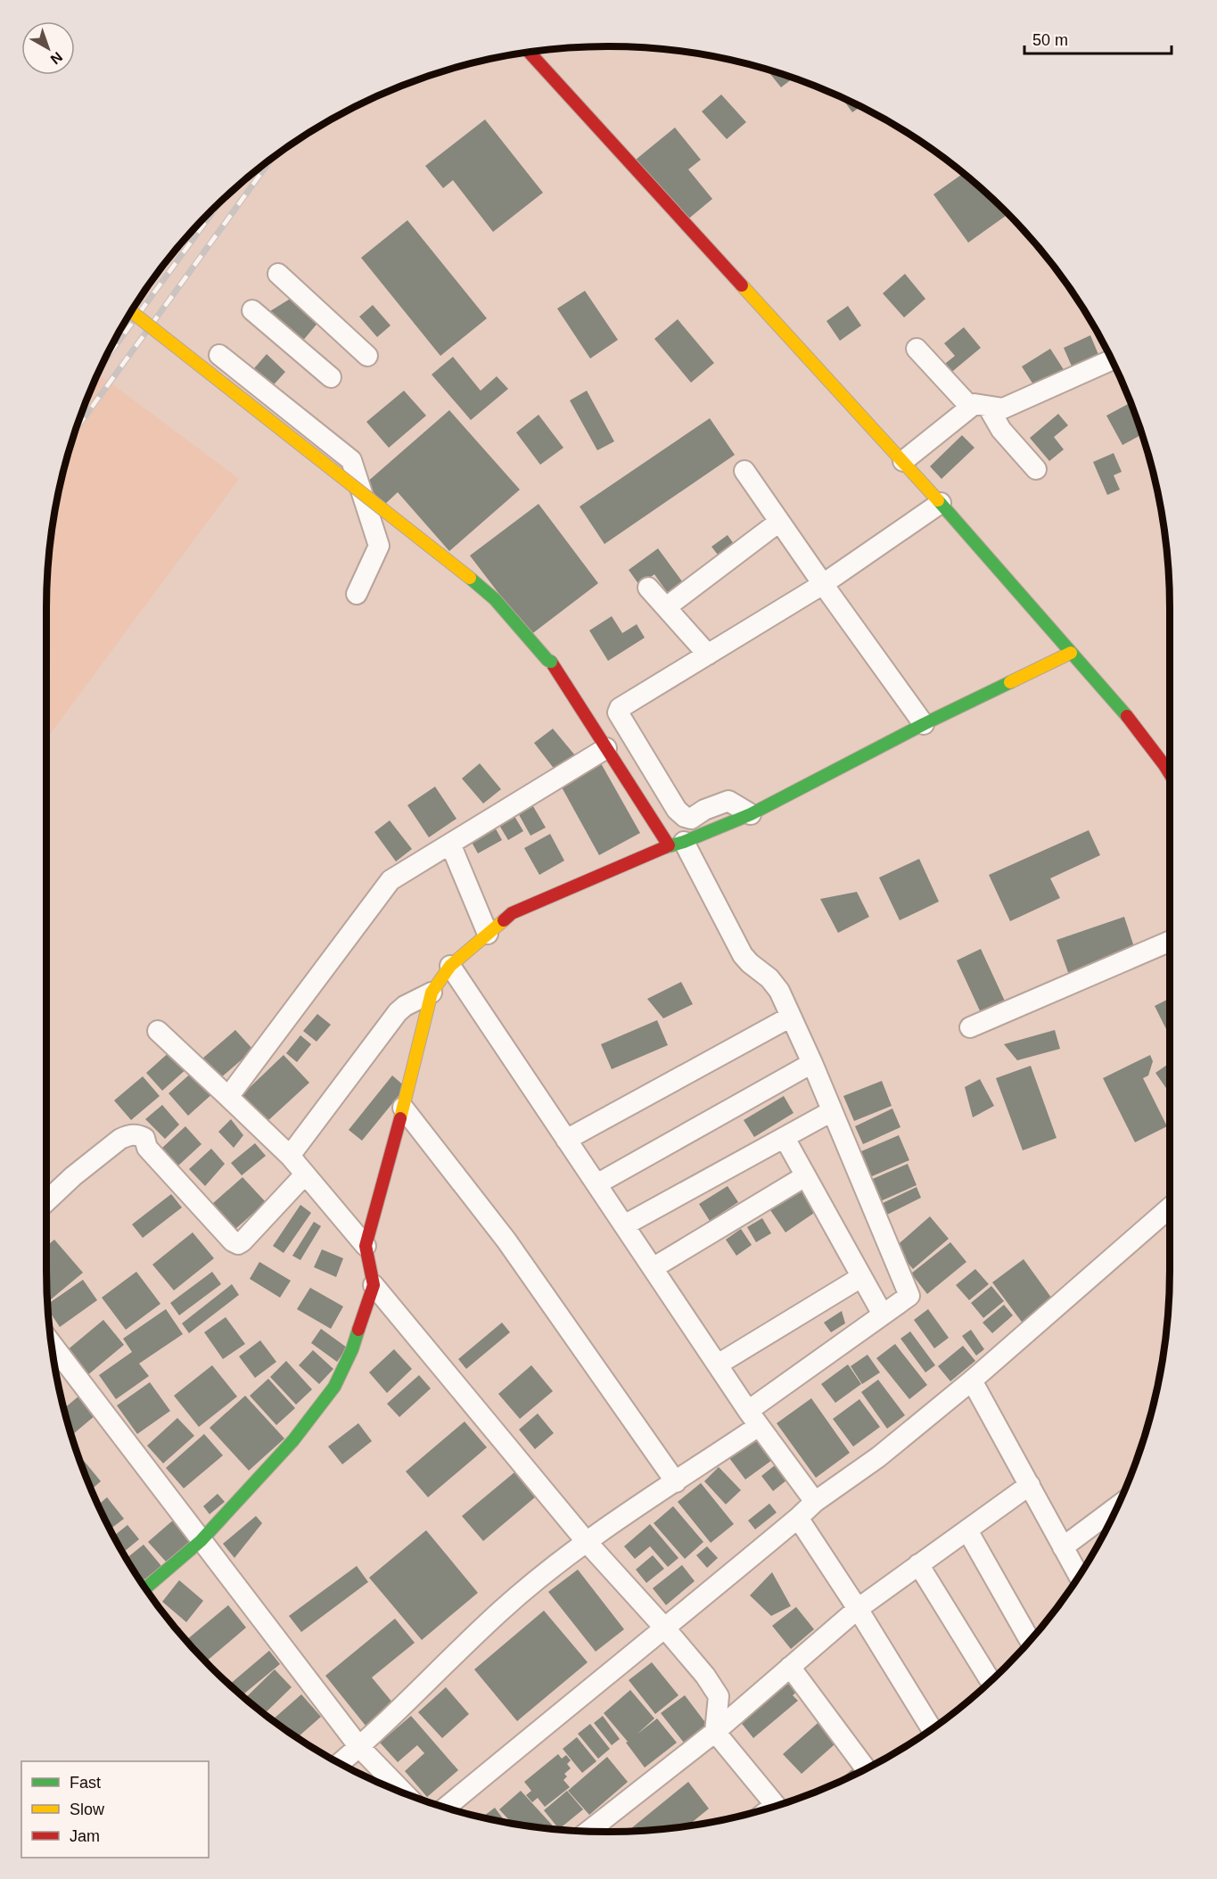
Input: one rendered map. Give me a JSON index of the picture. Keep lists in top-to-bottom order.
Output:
{
  "legend": ["Fast", "Slow", "Jam"],
  "scale_bar": "50 m",
  "north": "bottom right"
}
